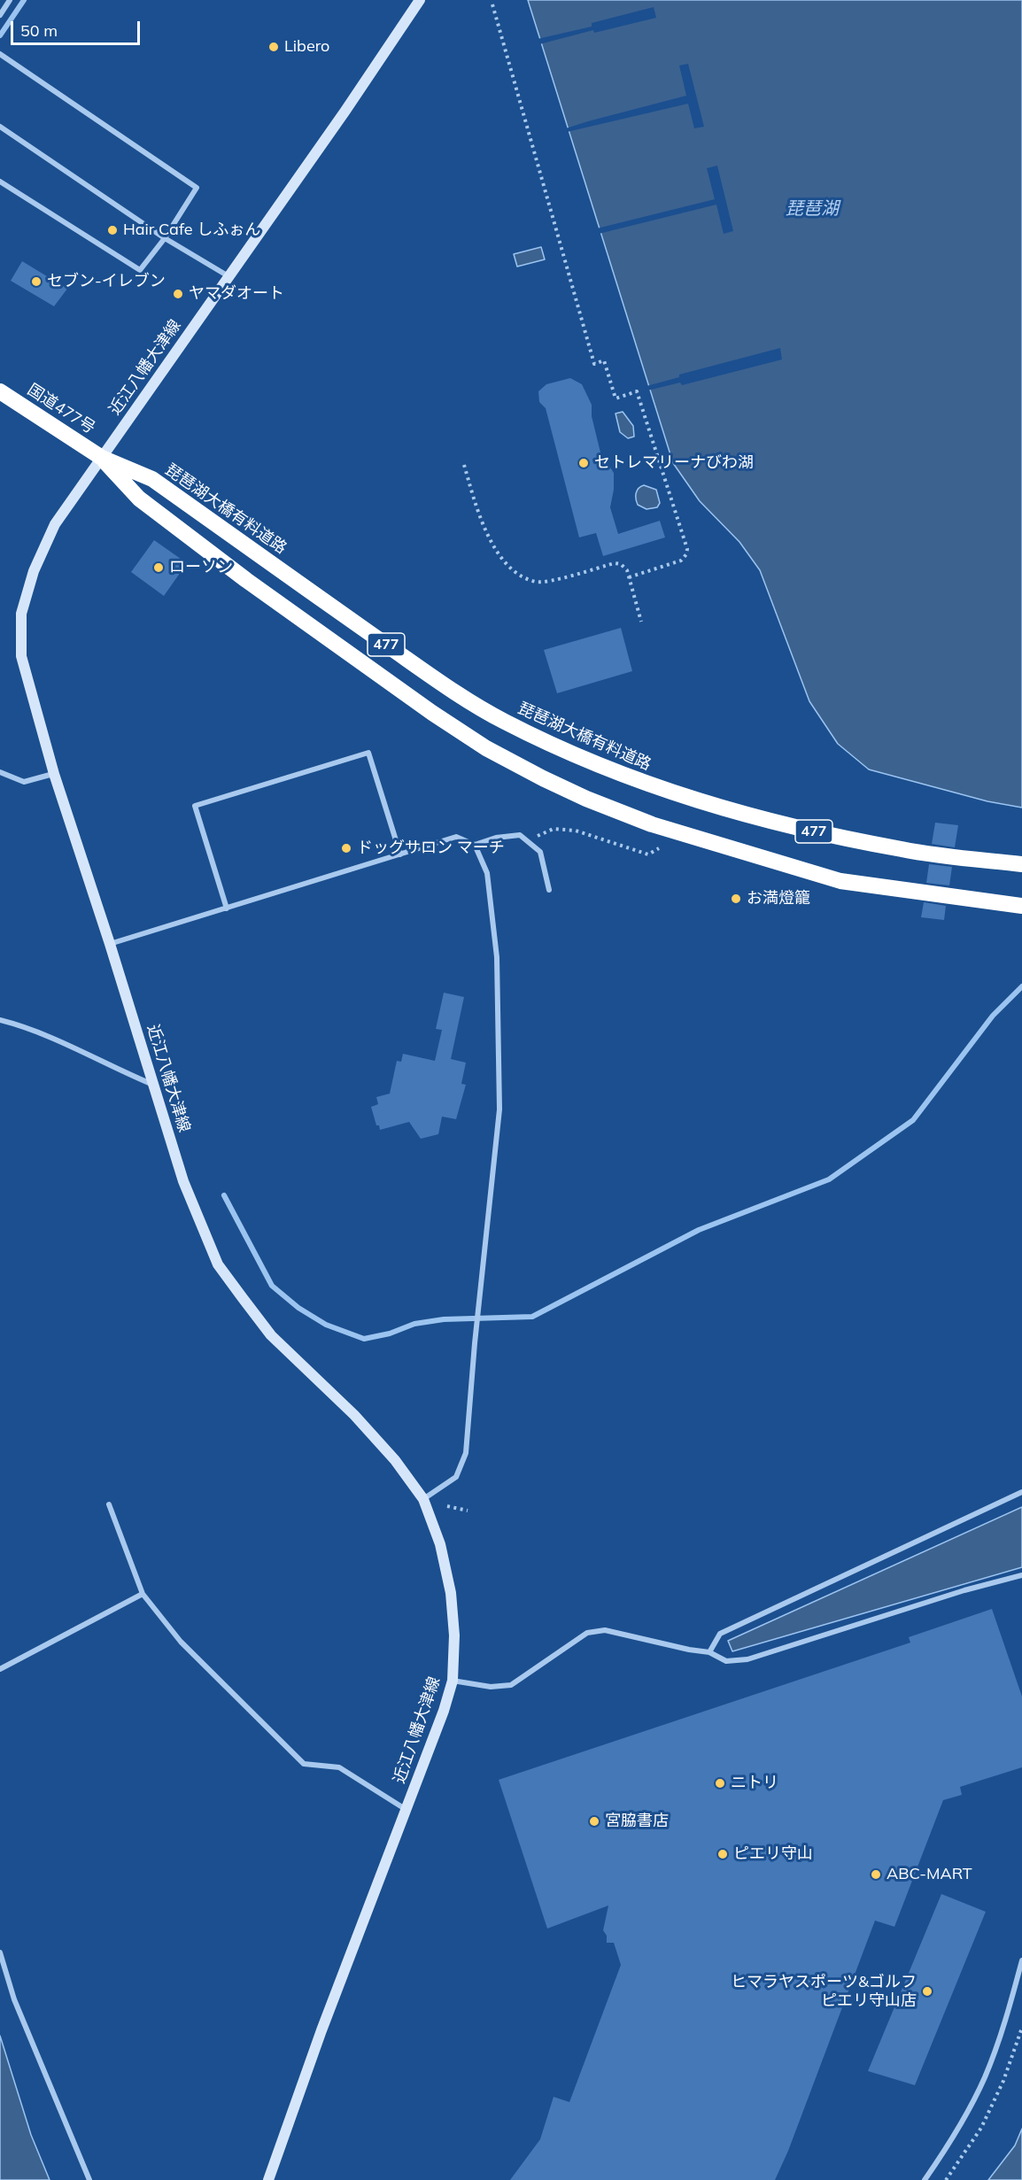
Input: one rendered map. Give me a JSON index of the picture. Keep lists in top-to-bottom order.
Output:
{
  "streets": {
    "highway": ["国道477号", "琵琶湖大橋有料道路", "477"],
    "main road": ["近江八幡大津線"]
  },
  "crossings": [
    ["近江八幡大津線", "国道477号"],
    ["近江八幡大津線", "琵琶湖大橋有料道路"],
    ["近江八幡大津線", "477"],
    ["国道477号", "琵琶湖大橋有料道路"],
    ["国道477号", "477"],
    ["琵琶湖大橋有料道路", "477"]
  ],
  "water": ["琵琶湖"],
  "places": [
    "Libero",
    "Hair Cafe しふぉん",
    "セブン-イレブン",
    "ヤマダオート",
    "セトレマリーナびわ湖",
    "ローソン",
    "ドッグサロン マーチ",
    "お満燈籠",
    "ニトリ",
    "宮脇書店",
    "ピエリ守山",
    "ABC-MART",
    "ヒマラヤスポーツ&ゴルフ ピエリ守山店"
  ],
  "scale_bar": "50 m"
}
